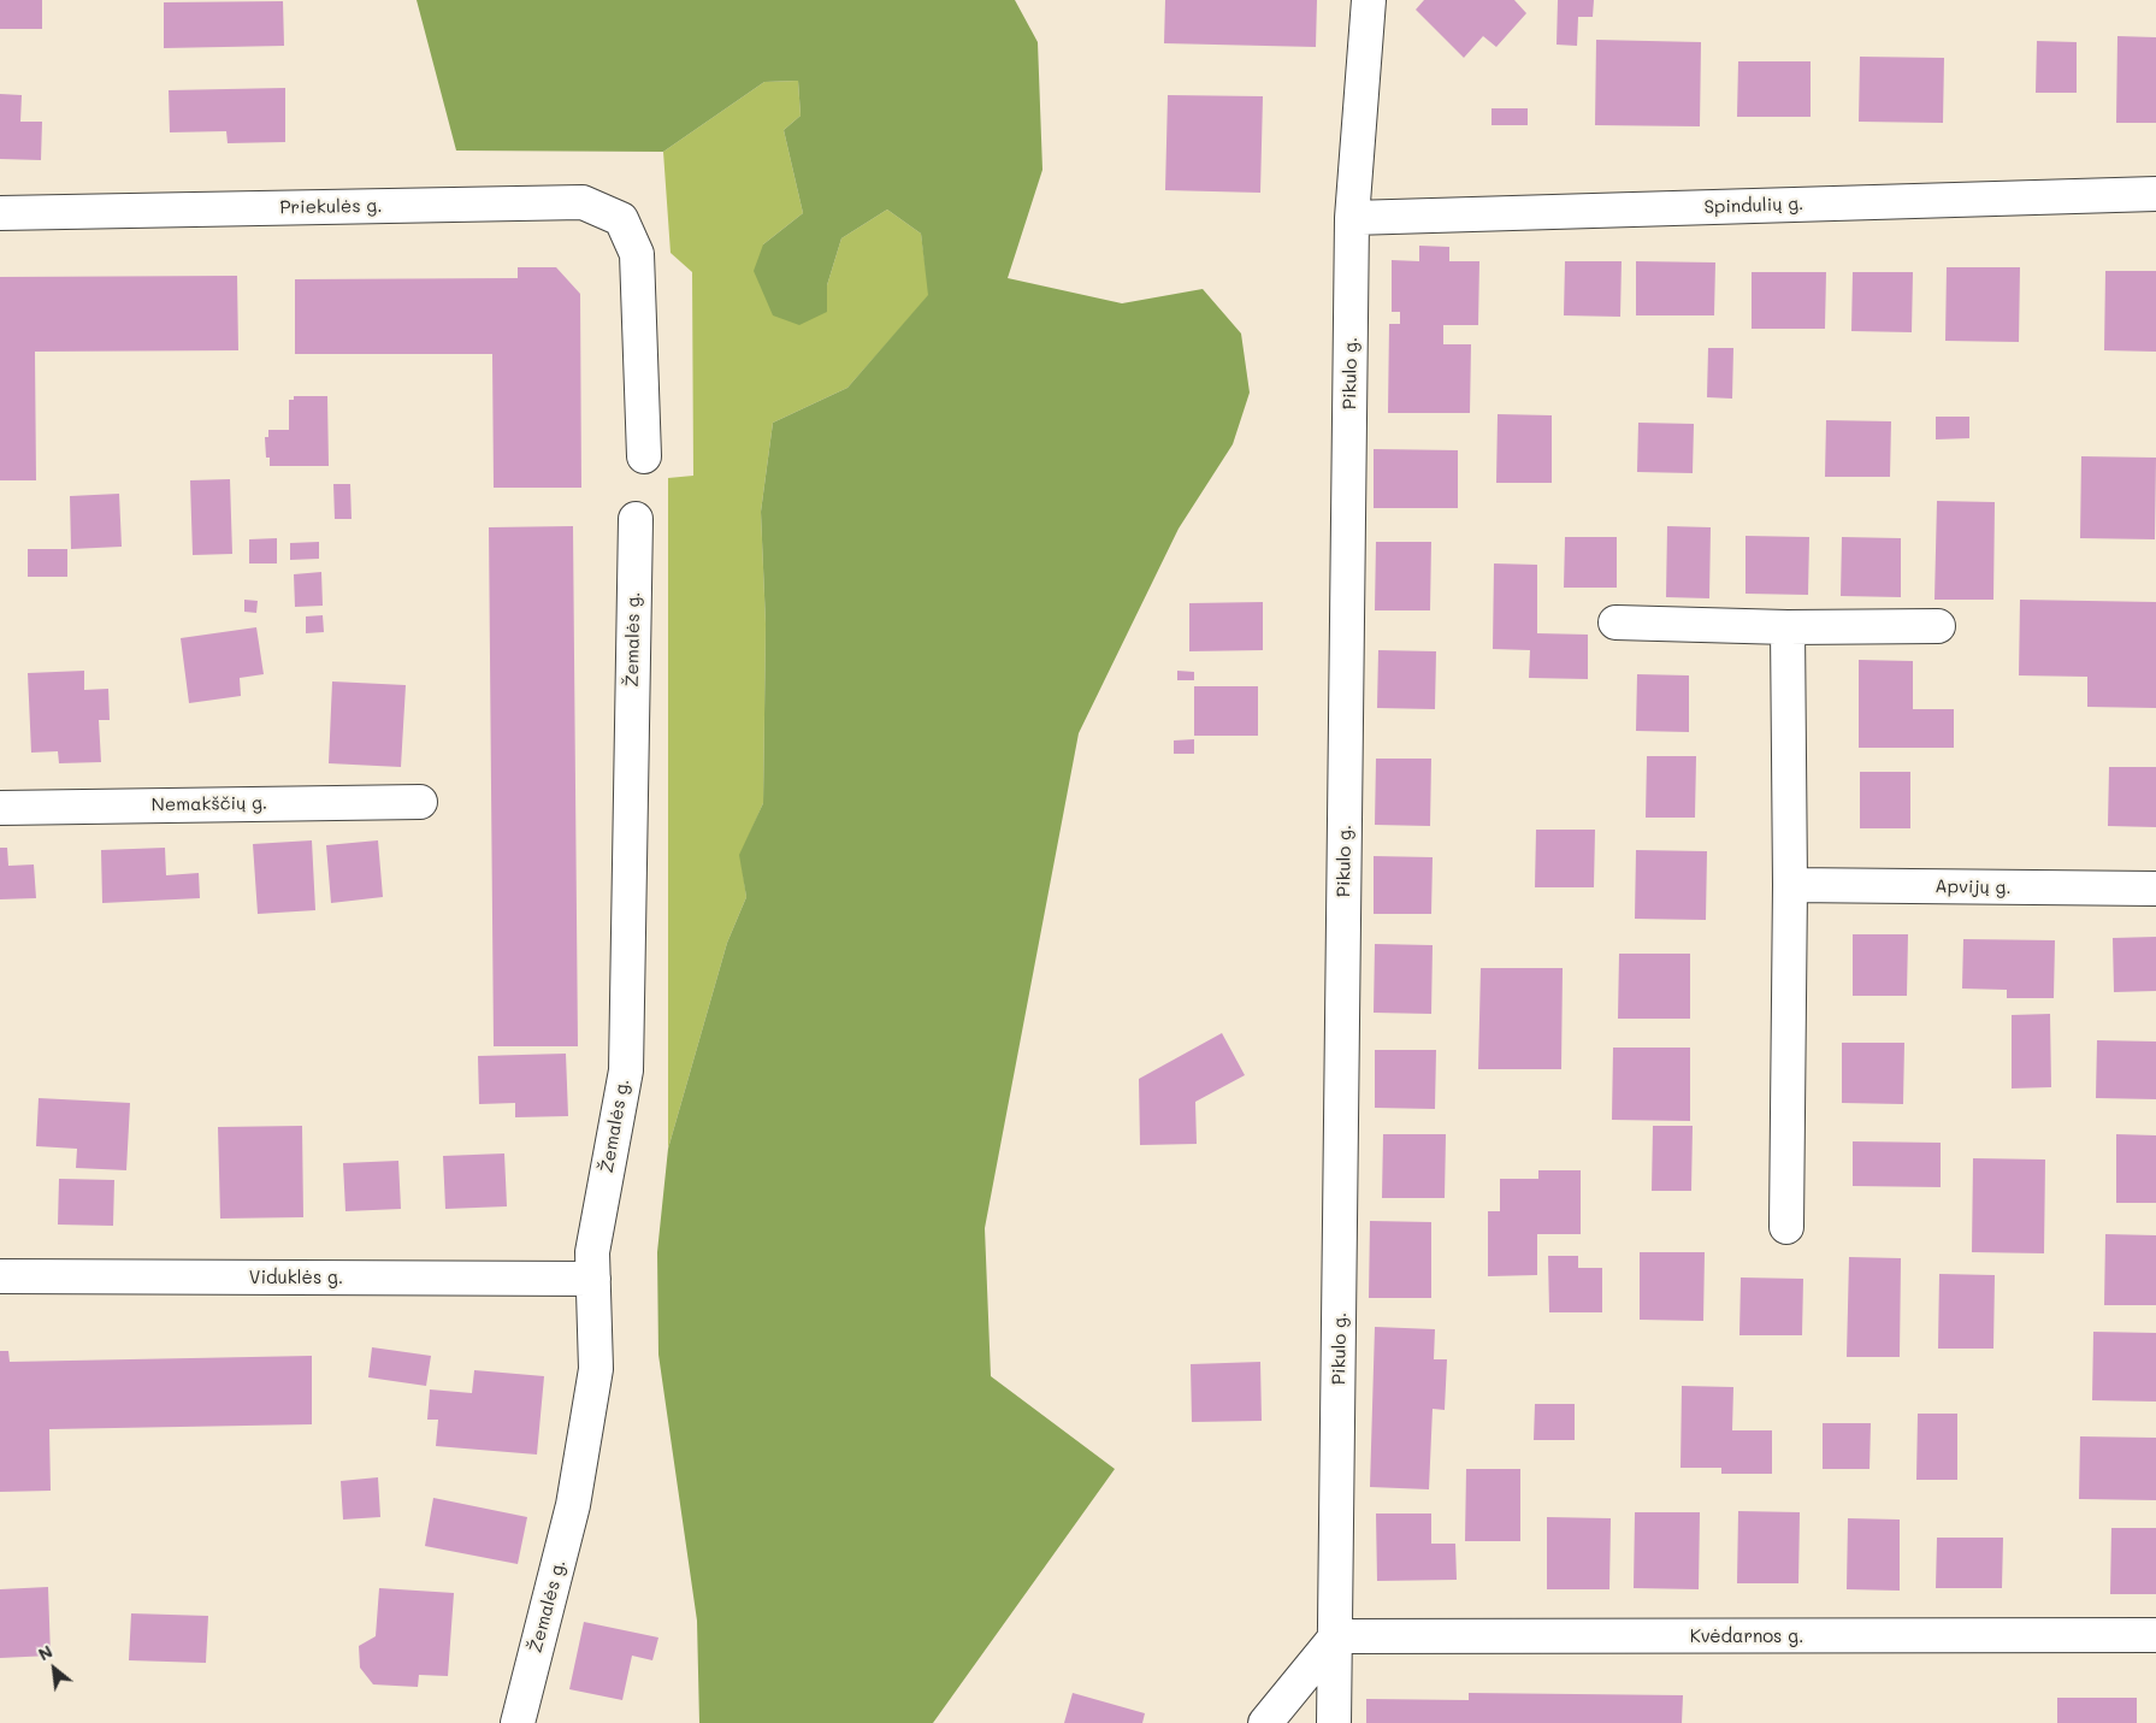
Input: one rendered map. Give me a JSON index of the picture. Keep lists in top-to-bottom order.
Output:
{
  "streets": {
    "street": [
      "Spindulių g.",
      "Priekulės g.",
      "Pikulo g.",
      "Žemalės g.",
      "Nemakščių g.",
      "Apvijų g.",
      "Viduklės g.",
      "Kvėdarnos g."
    ]
  },
  "crossings": [
    ["Spindulių g.", "Pikulo g."],
    ["Pikulo g.", "Kvėdarnos g."],
    ["Žemalės g.", "Viduklės g."]
  ],
  "north": "top left"
}
